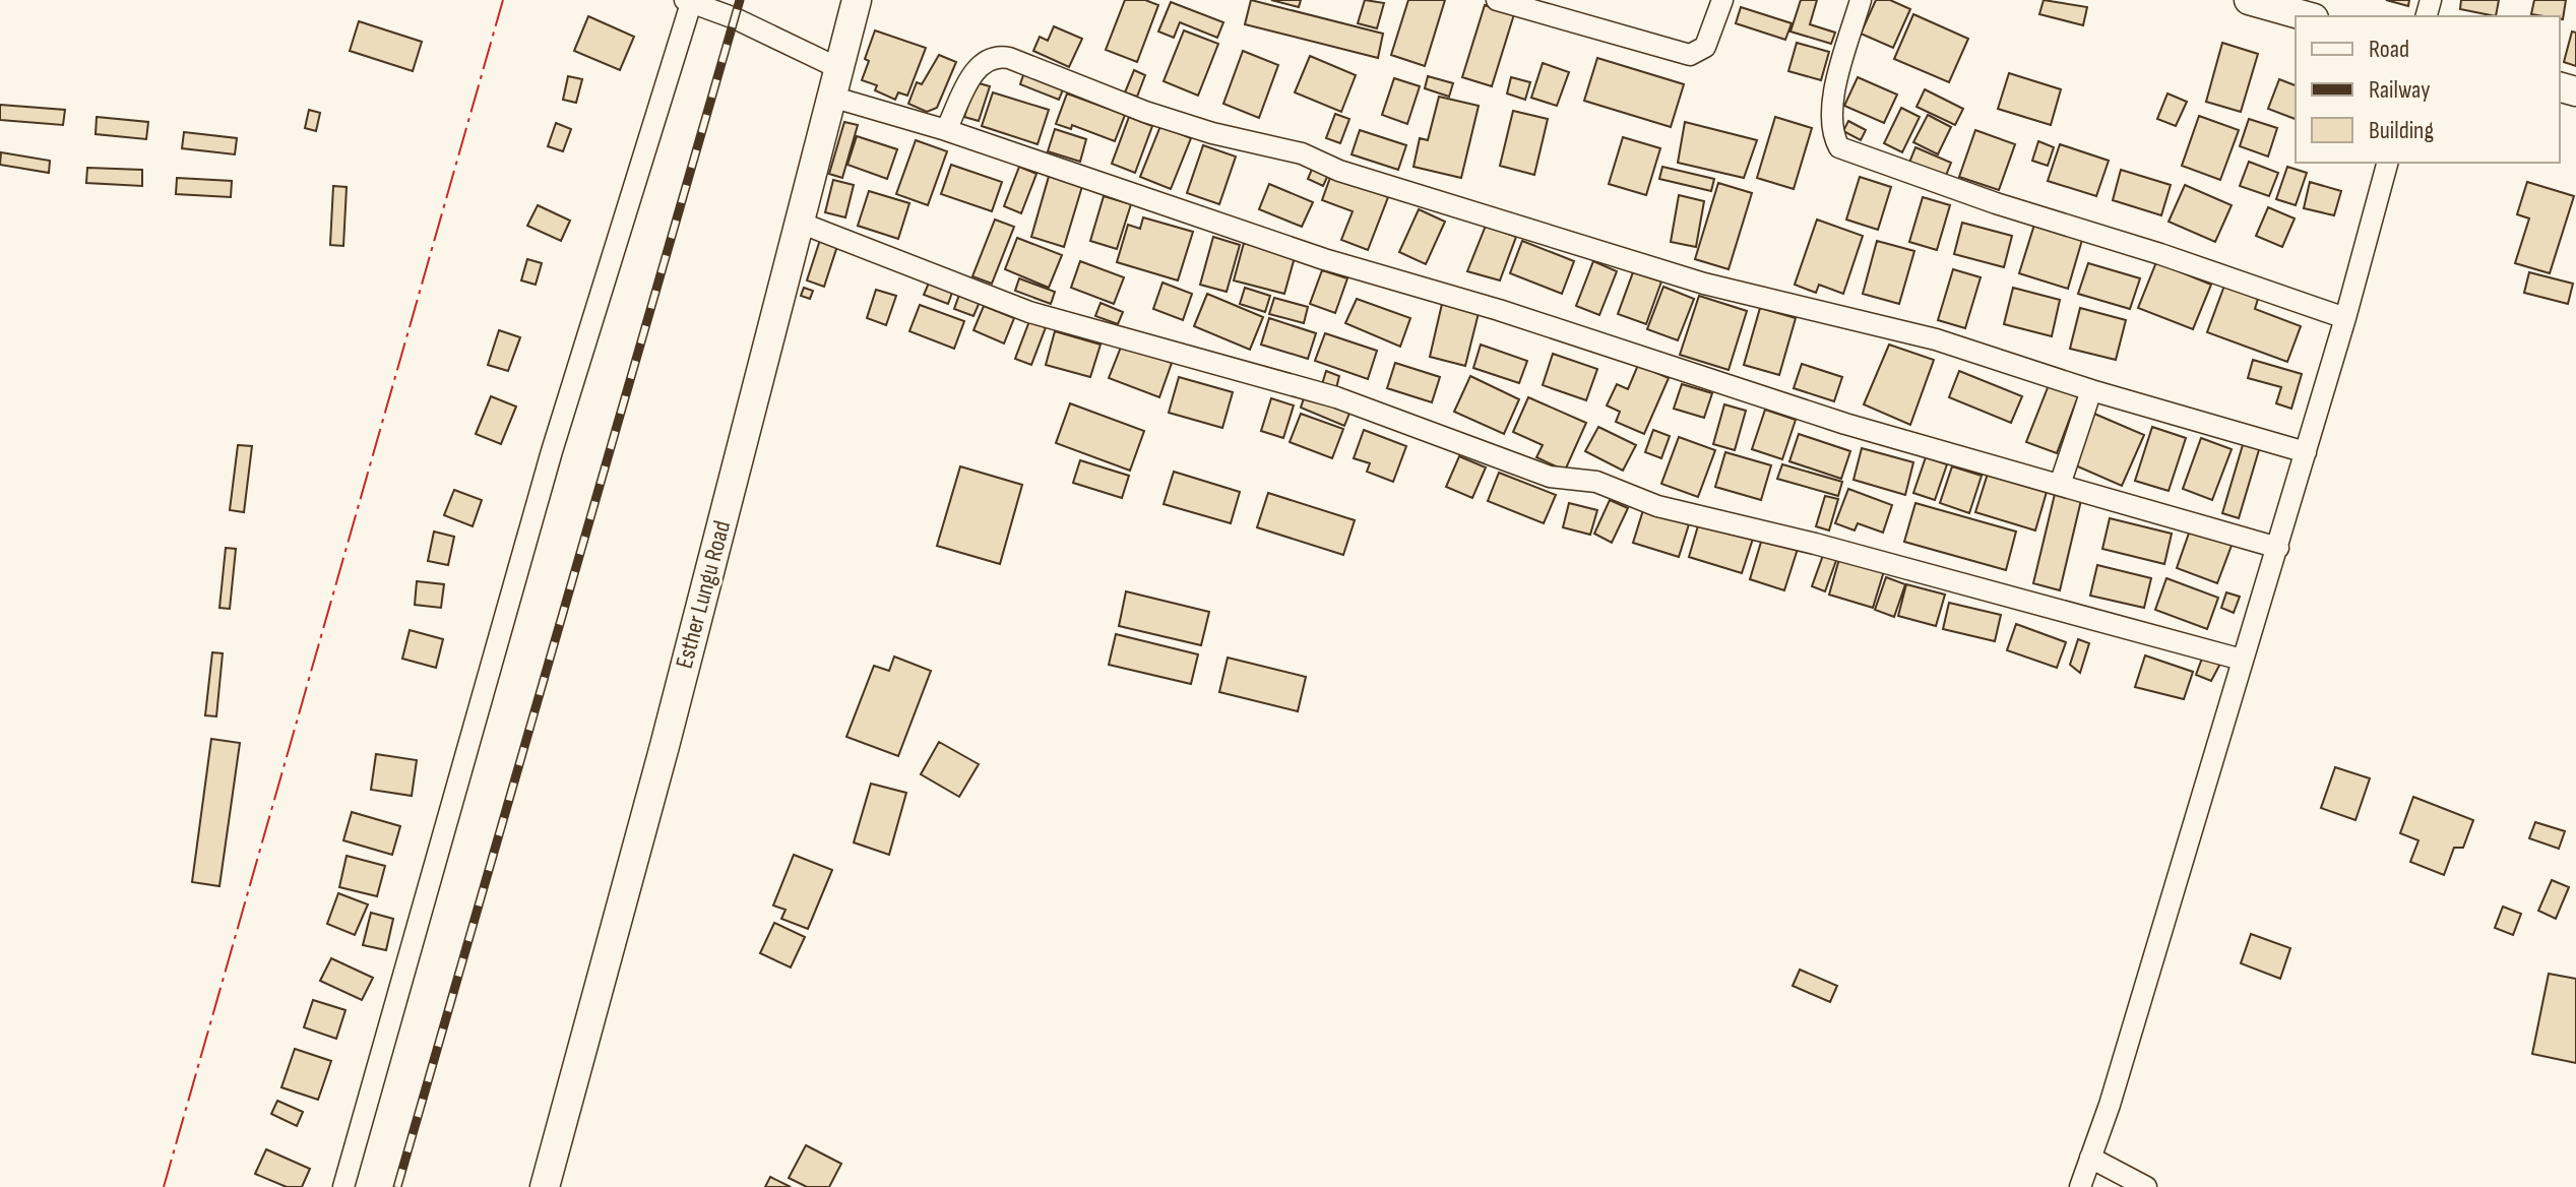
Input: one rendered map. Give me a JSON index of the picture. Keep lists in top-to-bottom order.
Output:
{
  "streets": {
    "street": ["Esther Lungu Road"]
  },
  "legend": ["Road", "Railway", "Building"]
}
